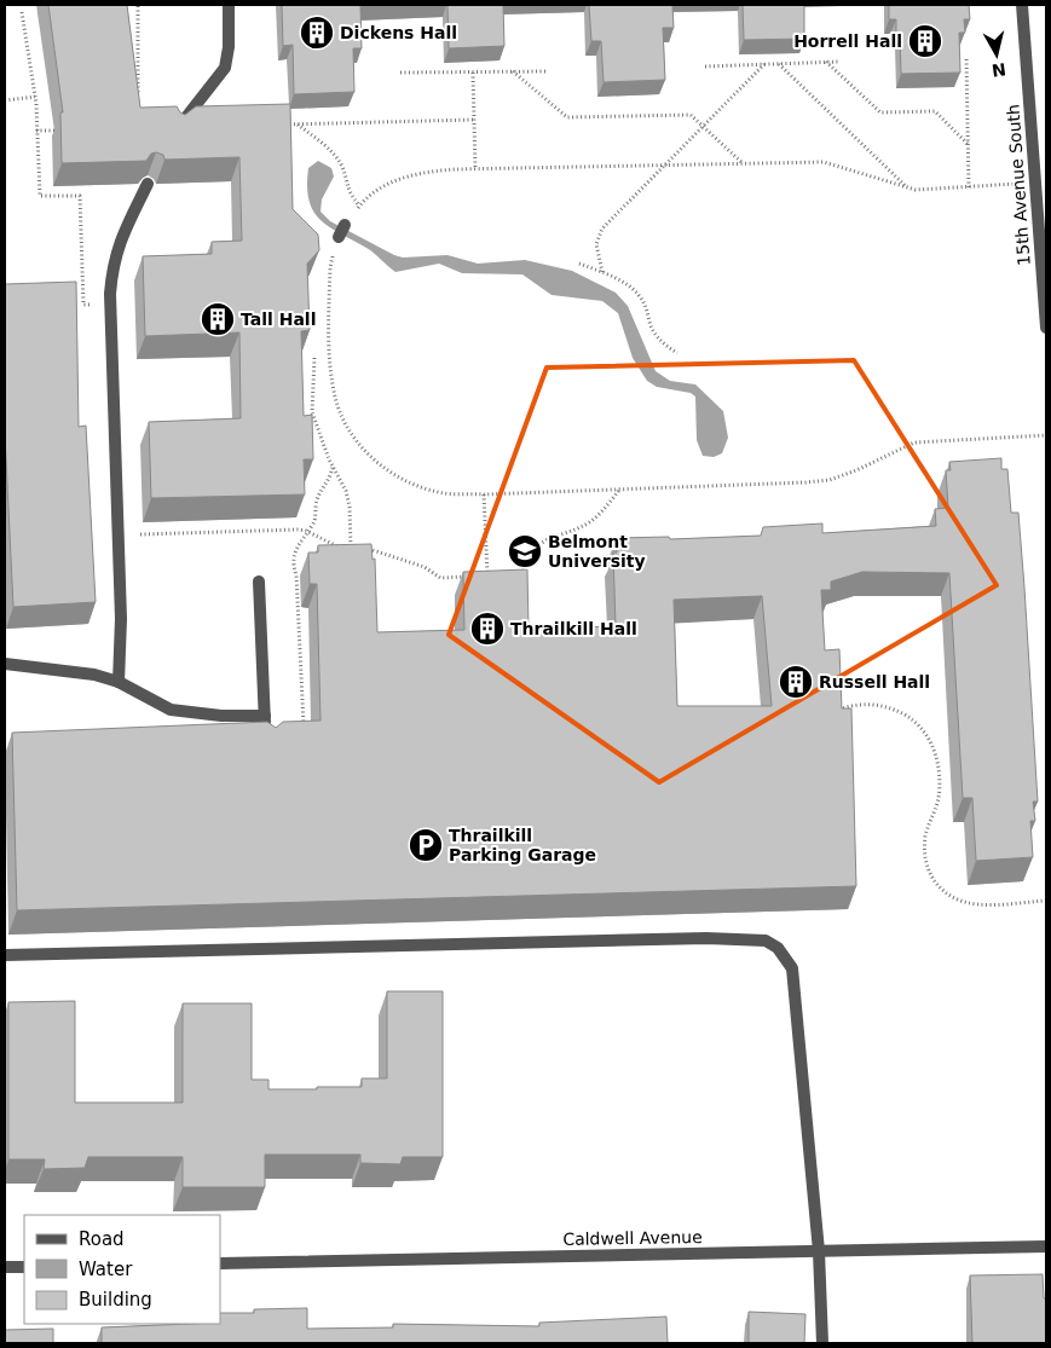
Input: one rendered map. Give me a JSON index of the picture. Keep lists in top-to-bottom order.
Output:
{
  "streets": {
    "street": ["15th Avenue South", "Caldwell Avenue"]
  },
  "places": {
    "building": [
      "Dickens Hall",
      "Horrell Hall",
      "Tall Hall",
      "Thrailkill Hall",
      "Russell Hall"
    ],
    "school or university": ["Belmont University"],
    "parking": ["Thrailkill Parking Garage"]
  },
  "legend": ["Road", "Water", "Building"],
  "north": "bottom"
}
